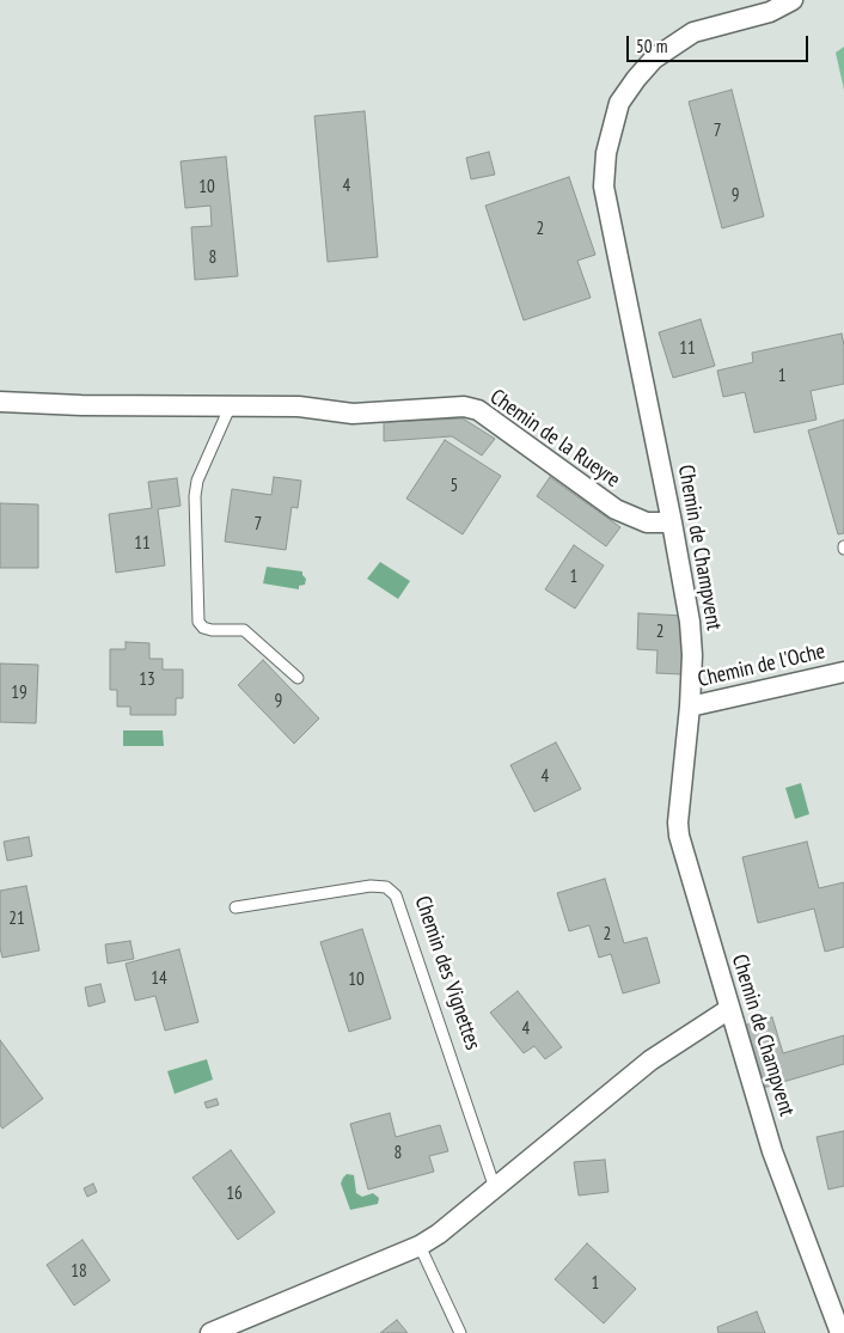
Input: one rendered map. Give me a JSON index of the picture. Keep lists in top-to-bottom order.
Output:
{
  "streets": {
    "street": ["Chemin de la Rueyre", "Chemin de Champvent", "Chemin de l'Oche"],
    "lane": ["Chemin des Vignettes"]
  },
  "crossings": [
    ["Chemin de la Rueyre", "Chemin de Champvent"],
    ["Chemin de Champvent", "Chemin de l'Oche"]
  ],
  "house_numbers": [
    "7",
    "4",
    "10",
    "9",
    "2",
    "8",
    "11",
    "1",
    "5",
    "7",
    "11",
    "1",
    "2",
    "13",
    "19",
    "9",
    "4",
    "21",
    "2",
    "14",
    "10",
    "4",
    "8",
    "16",
    "18",
    "1"
  ],
  "scale_bar": "50 m"
}
